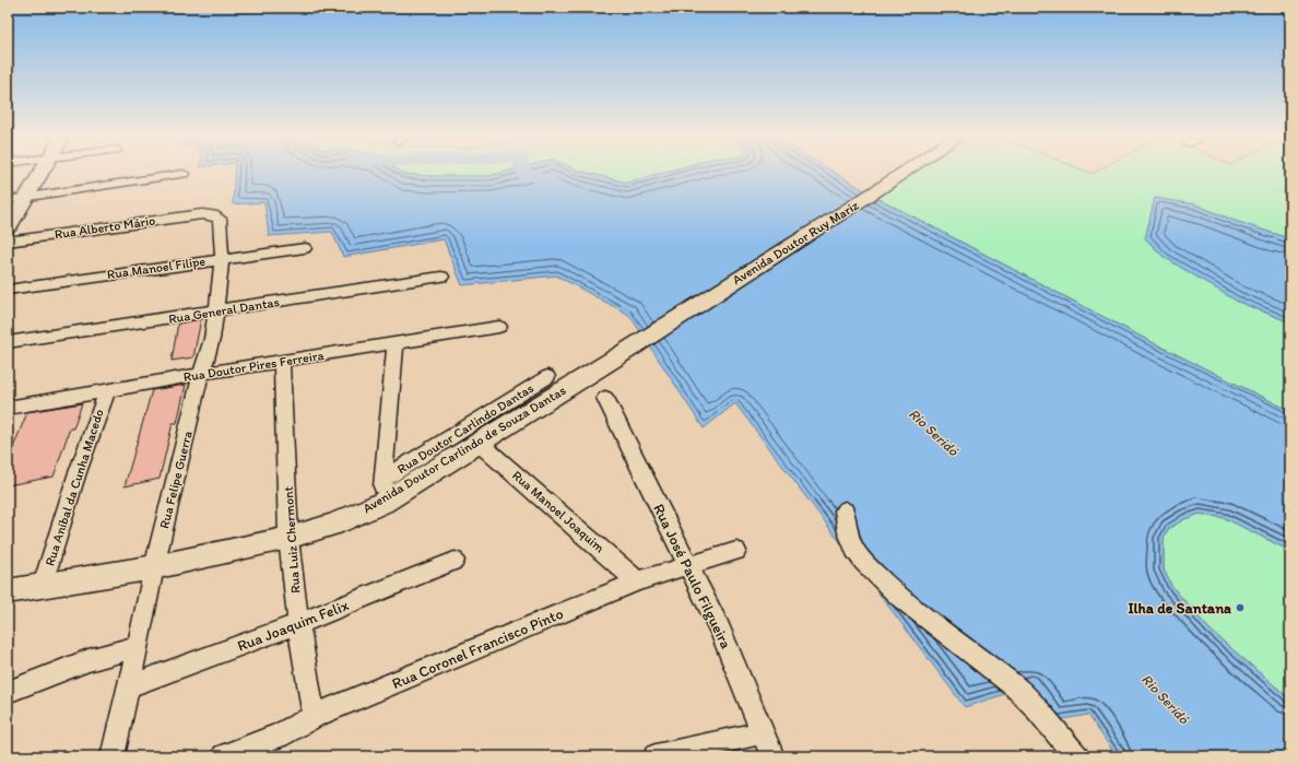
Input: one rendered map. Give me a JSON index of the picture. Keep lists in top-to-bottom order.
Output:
{
  "streets": {
    "main road": ["Avenida Doutor Ruy Mariz", "Avenida Doutor Carlindo de Souza Dantas"],
    "street": [
      "Rua Alberto Mário",
      "Rua Manoel Filipe",
      "Rua General Dantas",
      "Rua Doutor Pires Ferreira",
      "Rua Doutor Carlindo Dantas",
      "Rua Felipe Guerra",
      "Rua Aníbal da Cunha Macedo",
      "Rua Manoel Joaquim",
      "Rua Luiz Chermont",
      "Rua José Paulo Filgueira",
      "Rua Joaquim Felix",
      "Rua Coronel Francisco Pinto"
    ]
  },
  "crossings": [
    ["Rua Alberto Mário", "Rua Felipe Guerra"],
    ["Avenida Doutor Ruy Mariz", "Avenida Doutor Carlindo de Souza Dantas"],
    ["Rua Manoel Filipe", "Rua Felipe Guerra"],
    ["Rua General Dantas", "Rua Felipe Guerra"],
    ["Rua Doutor Pires Ferreira", "Rua Felipe Guerra"],
    ["Rua Doutor Pires Ferreira", "Rua Aníbal da Cunha Macedo"],
    ["Rua Doutor Pires Ferreira", "Rua Luiz Chermont"],
    ["Avenida Doutor Carlindo de Souza Dantas", "Rua Felipe Guerra"],
    ["Avenida Doutor Carlindo de Souza Dantas", "Rua Aníbal da Cunha Macedo"],
    ["Avenida Doutor Carlindo de Souza Dantas", "Rua Manoel Joaquim"],
    ["Avenida Doutor Carlindo de Souza Dantas", "Rua Luiz Chermont"],
    ["Rua Felipe Guerra", "Rua Joaquim Felix"],
    ["Rua Manoel Joaquim", "Rua Coronel Francisco Pinto"],
    ["Rua Luiz Chermont", "Rua Joaquim Felix"],
    ["Rua Luiz Chermont", "Rua Coronel Francisco Pinto"],
    ["Rua José Paulo Filgueira", "Rua Coronel Francisco Pinto"]
  ],
  "water": ["Rio Seridó"],
  "places": ["Ilha de Santana"]
}
